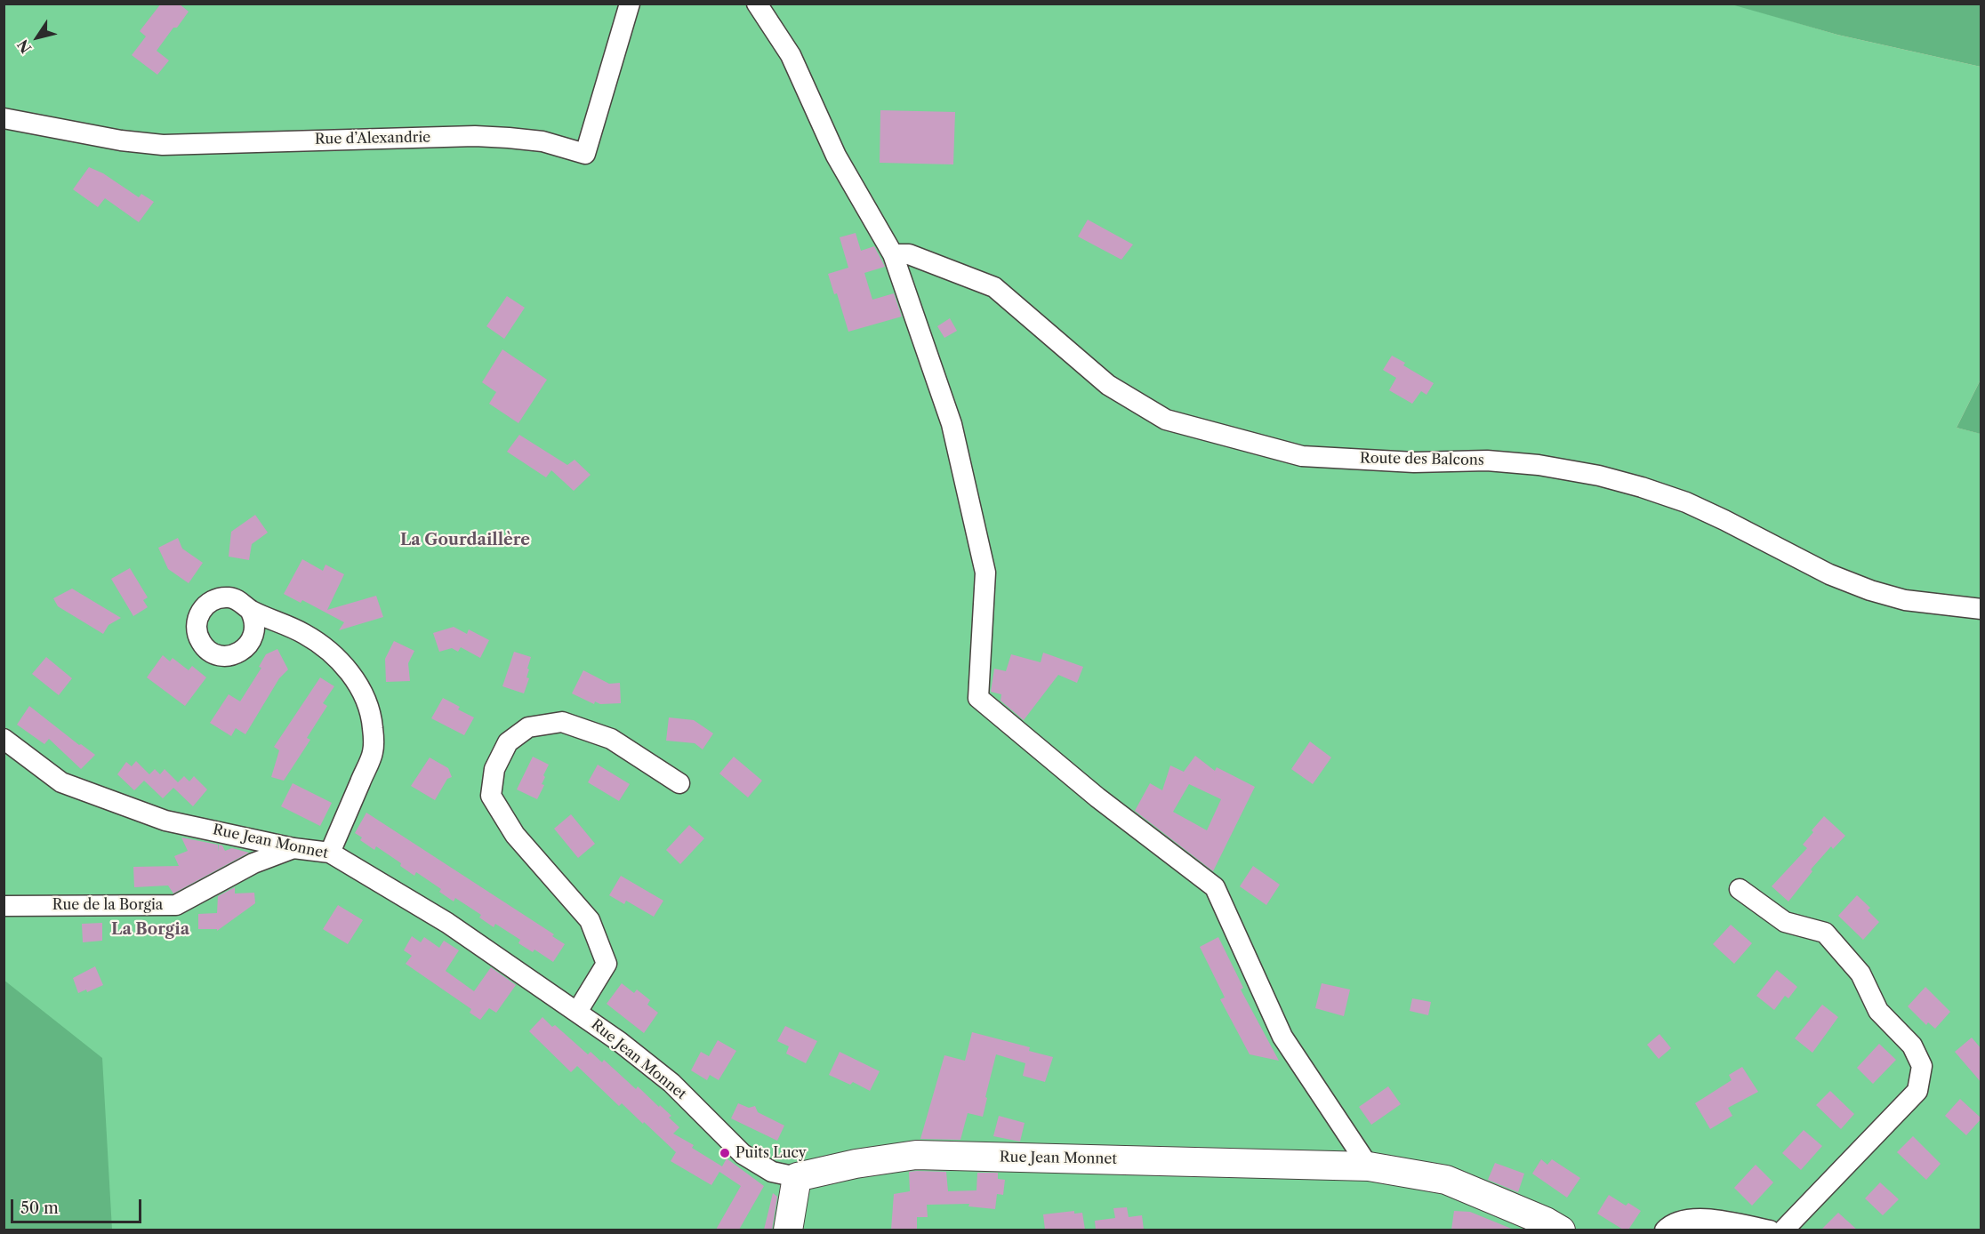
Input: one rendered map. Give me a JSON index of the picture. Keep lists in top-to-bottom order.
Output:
{
  "streets": {
    "street": [
      "Rue d’Alexandrie",
      "Route des Balcons",
      "Rue Jean Monnet",
      "Rue de la Borgia"
    ]
  },
  "crossings": [
    ["Rue Jean Monnet", "Rue de la Borgia"]
  ],
  "districts": ["La Gourdaillère", "La Borgia"],
  "places": ["Puits Lucy"],
  "scale_bar": "50 m",
  "north": "bottom left"
}
